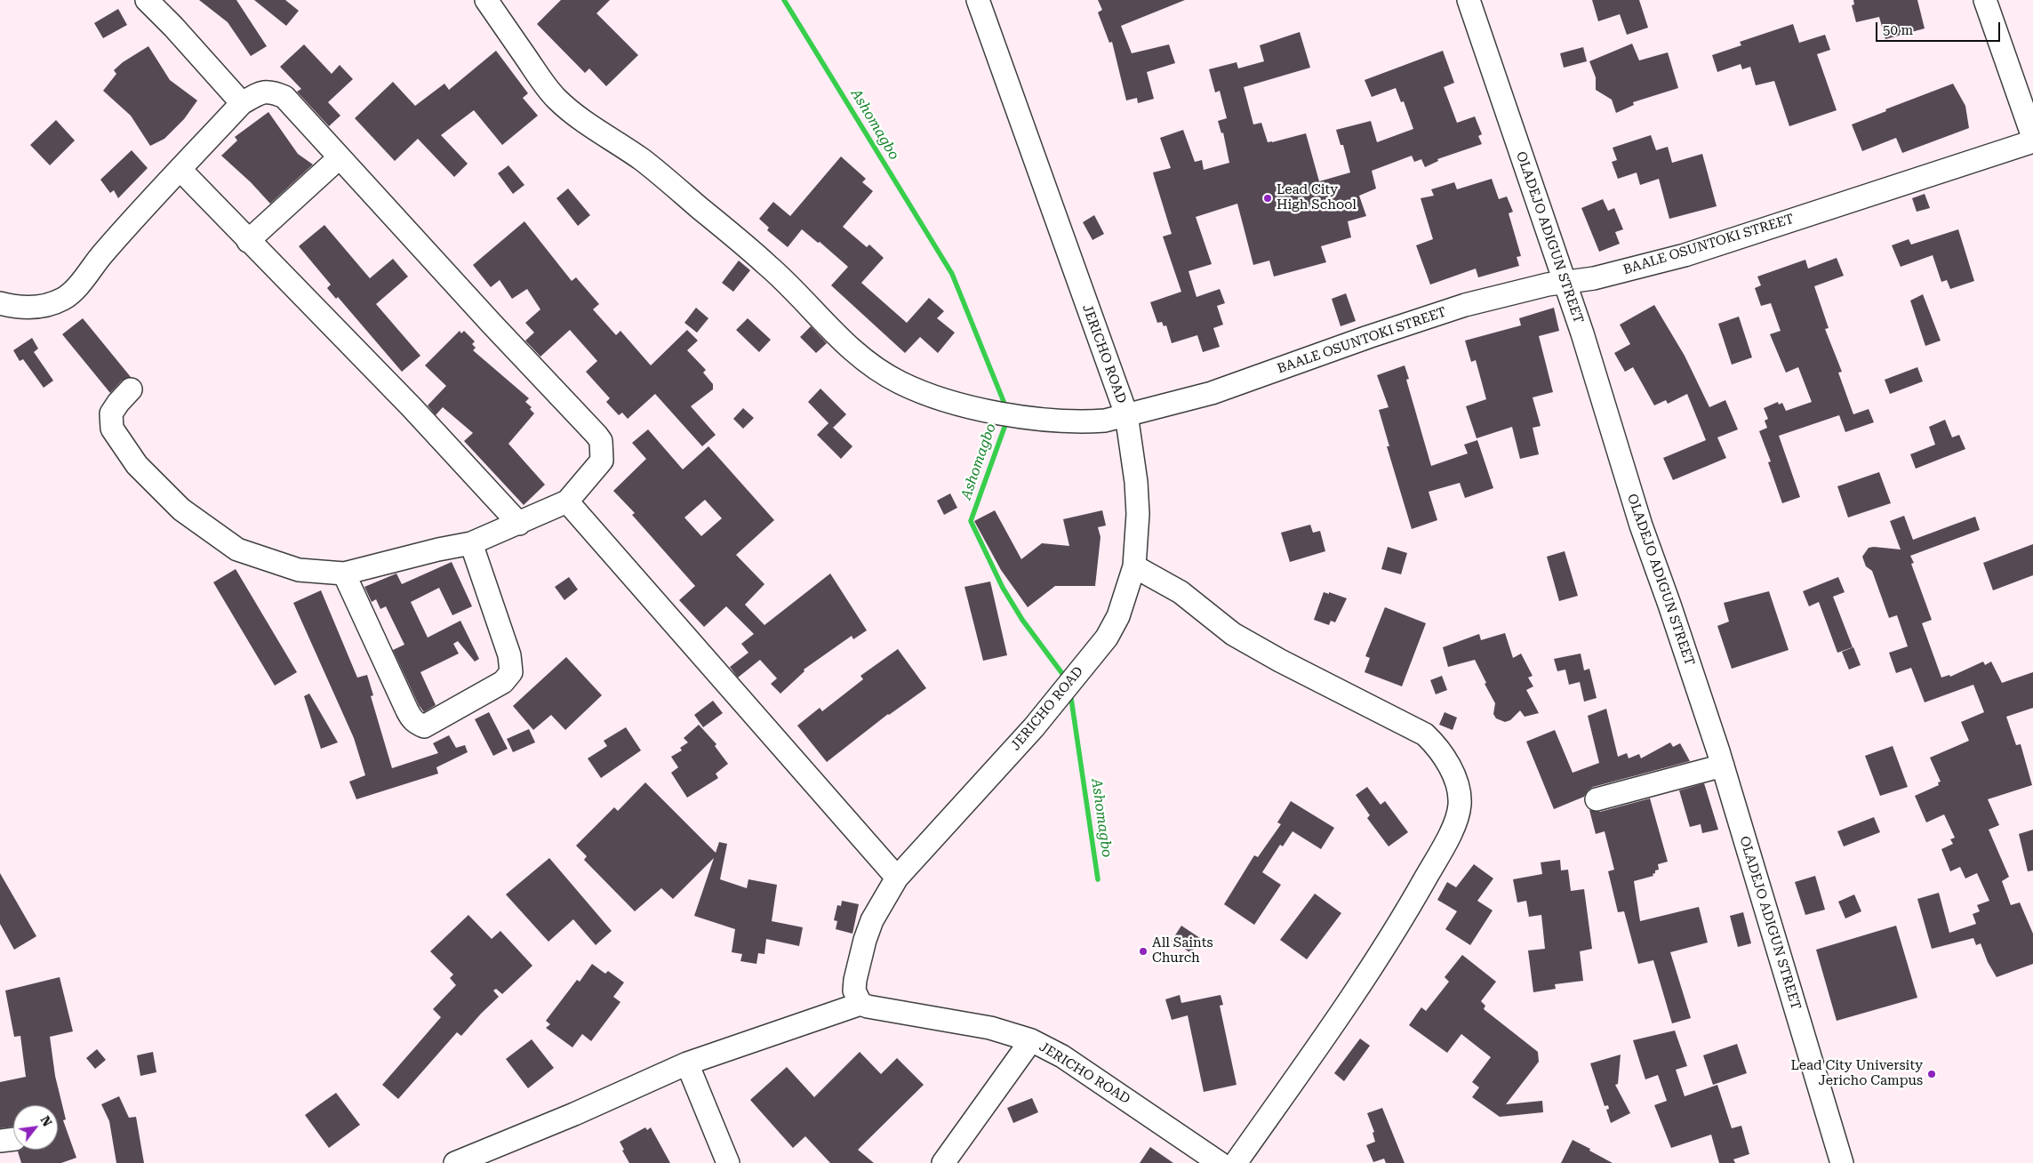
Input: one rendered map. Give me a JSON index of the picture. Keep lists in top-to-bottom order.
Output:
{
  "streets": {
    "street": ["OLADEJO ADIGUN STREET", "BAALE OSUNTOKI STREET", "JERICHO ROAD"]
  },
  "crossings": [
    ["OLADEJO ADIGUN STREET", "BAALE OSUNTOKI STREET"],
    ["BAALE OSUNTOKI STREET", "JERICHO ROAD"]
  ],
  "water": ["Ashomagbo"],
  "places": ["Lead City High School", "All Saints Church", "Lead City University Jericho Campus"],
  "scale_bar": "50 m",
  "north": "top right"
}
